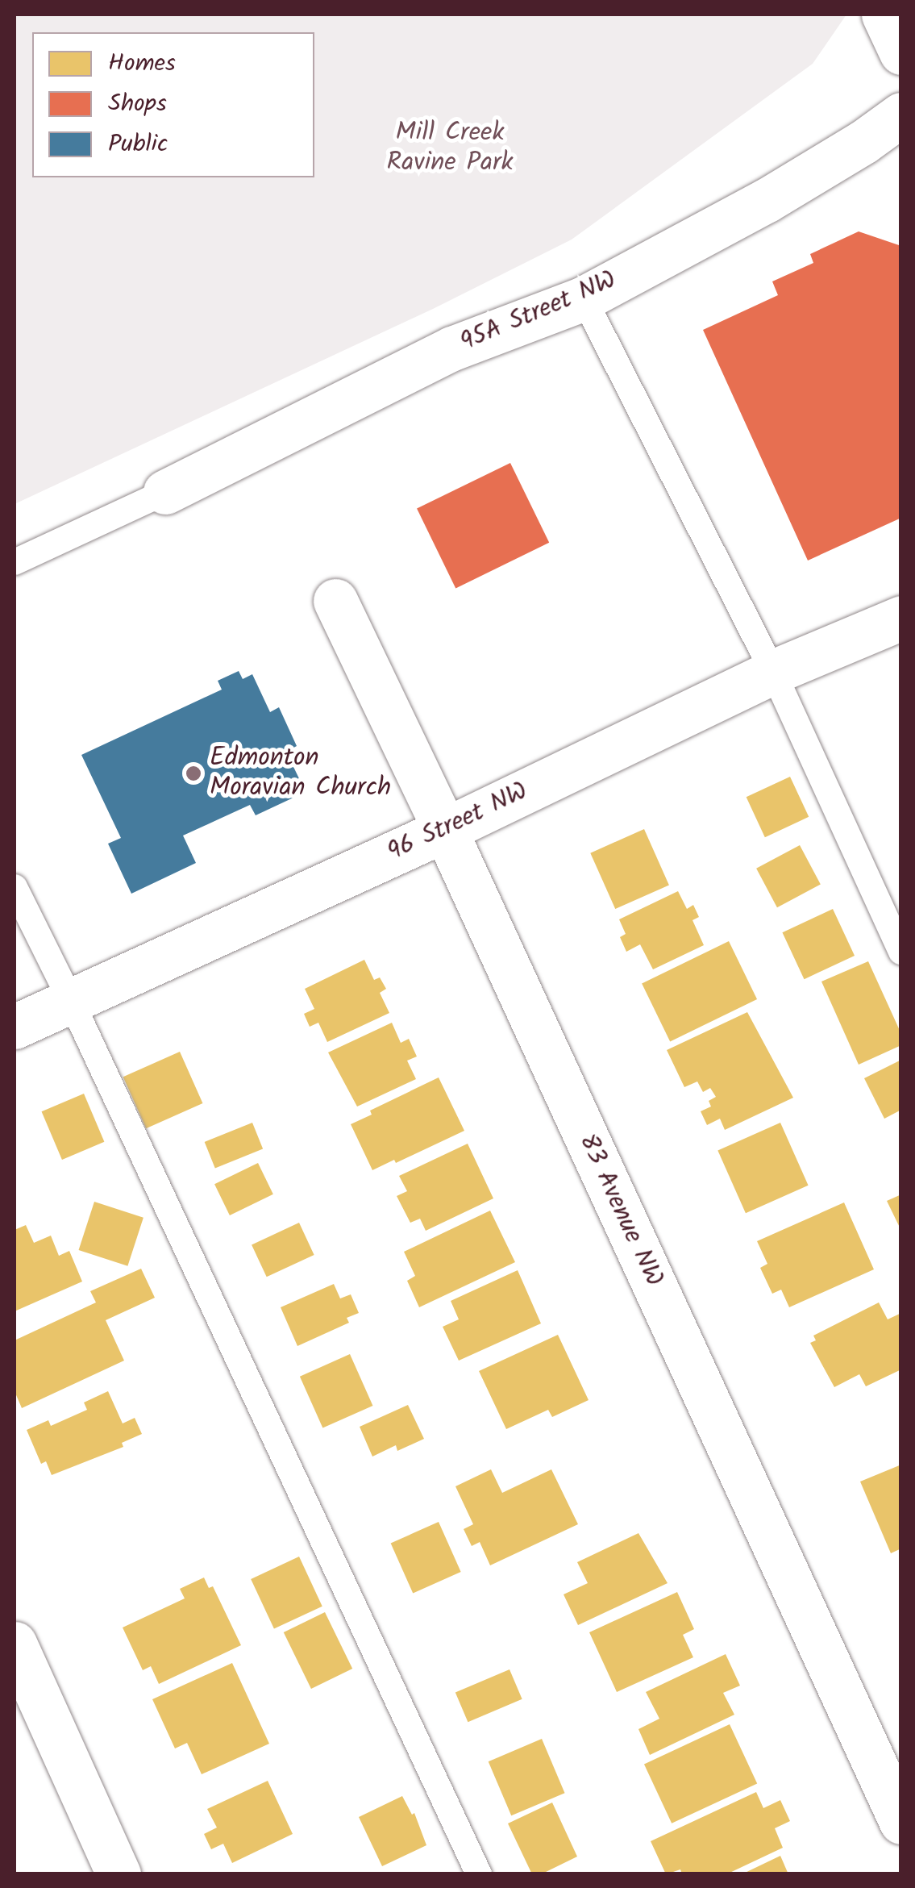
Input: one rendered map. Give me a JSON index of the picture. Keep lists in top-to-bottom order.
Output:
{
  "streets": {
    "street": ["95A Street NW", "96 Street NW", "83 Avenue NW"]
  },
  "crossings": [
    ["96 Street NW", "83 Avenue NW"]
  ],
  "parks": ["Mill Creek Ravine Park"],
  "places": ["Edmonton Moravian Church"],
  "legend": ["Homes", "Shops", "Public"]
}
